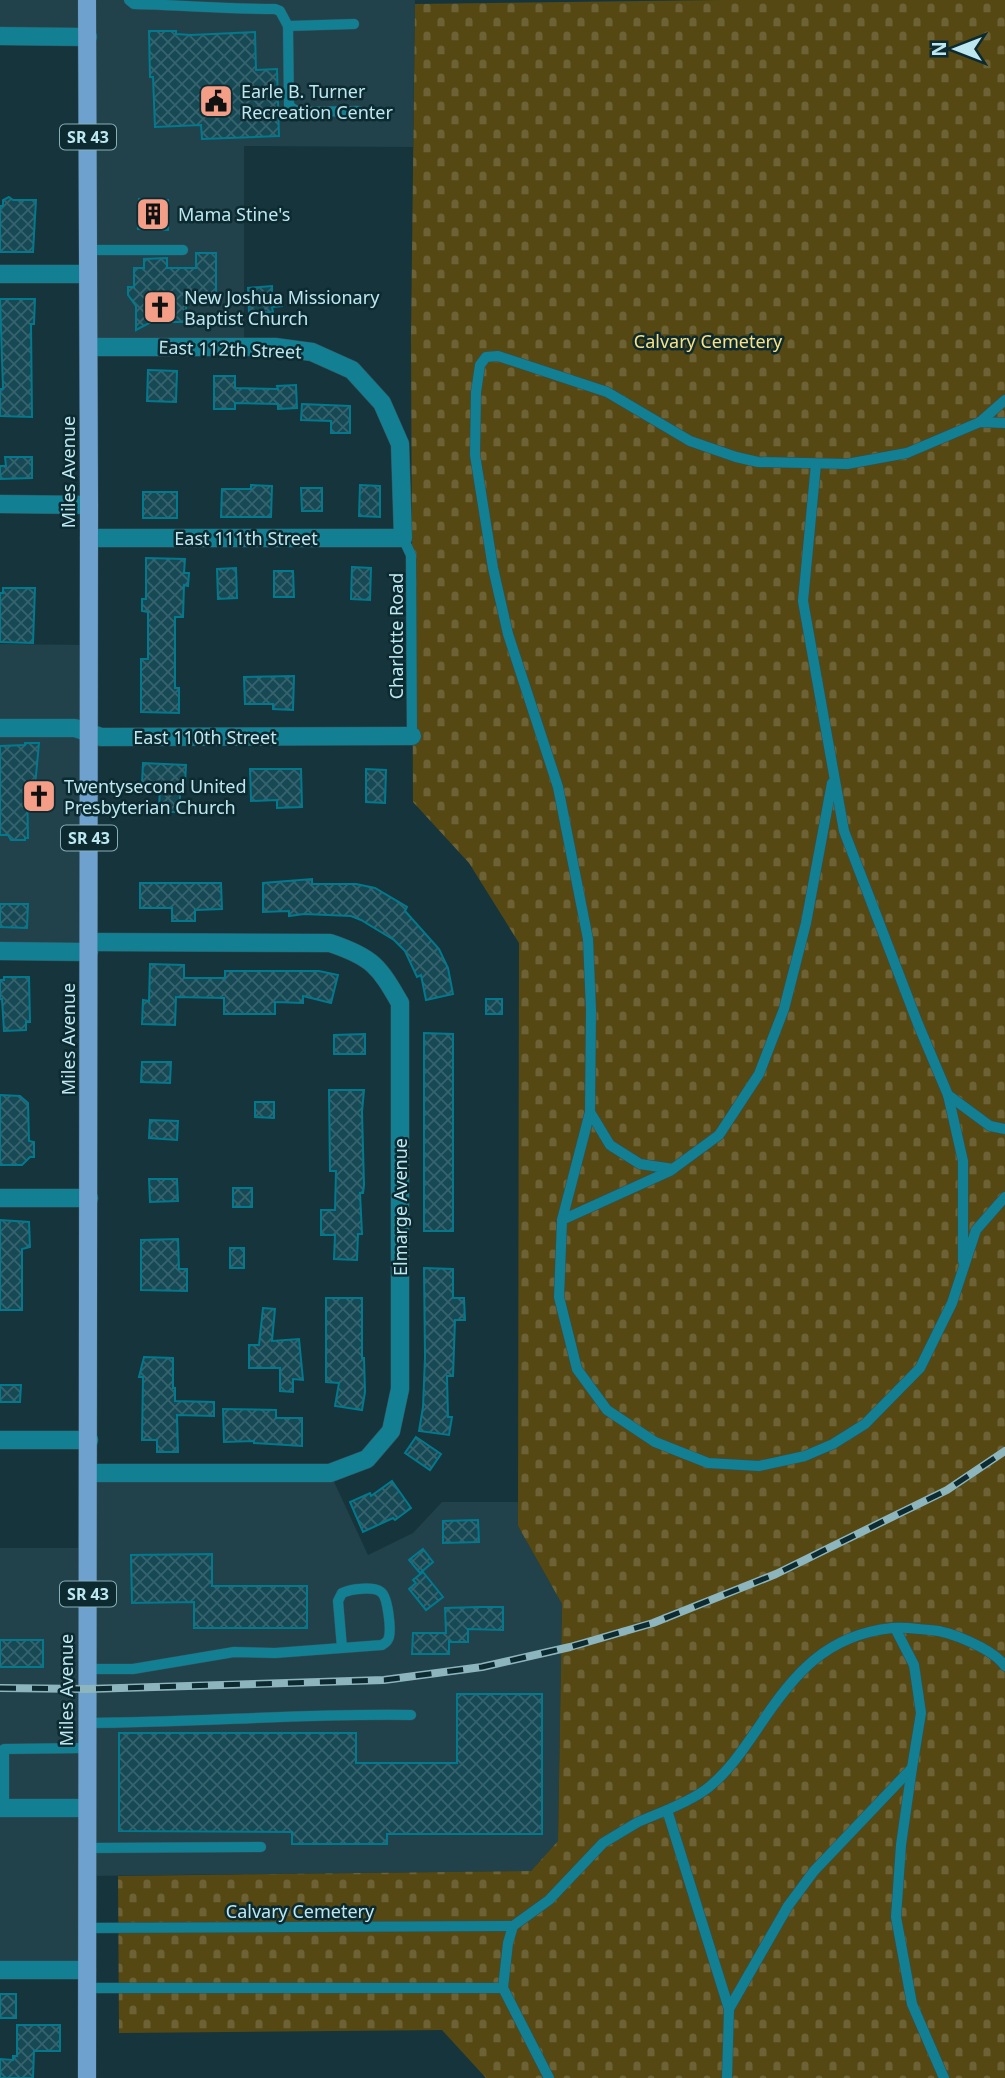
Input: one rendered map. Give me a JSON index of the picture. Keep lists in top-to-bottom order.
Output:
{
  "streets": {
    "main road": ["SR 43", "Miles Avenue"],
    "street": [
      "East 112th Street",
      "East 111th Street",
      "East 110th Street",
      "Elmarge Avenue"
    ],
    "lane": ["Charlotte Road", "Calvary Cemetery"]
  },
  "crossings": [
    ["East 112th Street", "Miles Avenue"],
    ["East 112th Street", "East 111th Street"],
    ["East 112th Street", "Charlotte Road"],
    ["Miles Avenue", "East 111th Street"],
    ["Miles Avenue", "East 110th Street"],
    ["Miles Avenue", "Elmarge Avenue"],
    ["Miles Avenue", "Calvary Cemetery"],
    ["East 111th Street", "Charlotte Road"],
    ["Charlotte Road", "East 110th Street"]
  ],
  "parks": ["Calvary Cemetery"],
  "places": {
    "public building": ["Earle B. Turner Recreation Center"],
    "building": ["Mama Stine's"],
    "church": ["New Joshua Missionary Baptist Church", "Twentysecond United Presbyterian Church"]
  },
  "north": "left"
}
